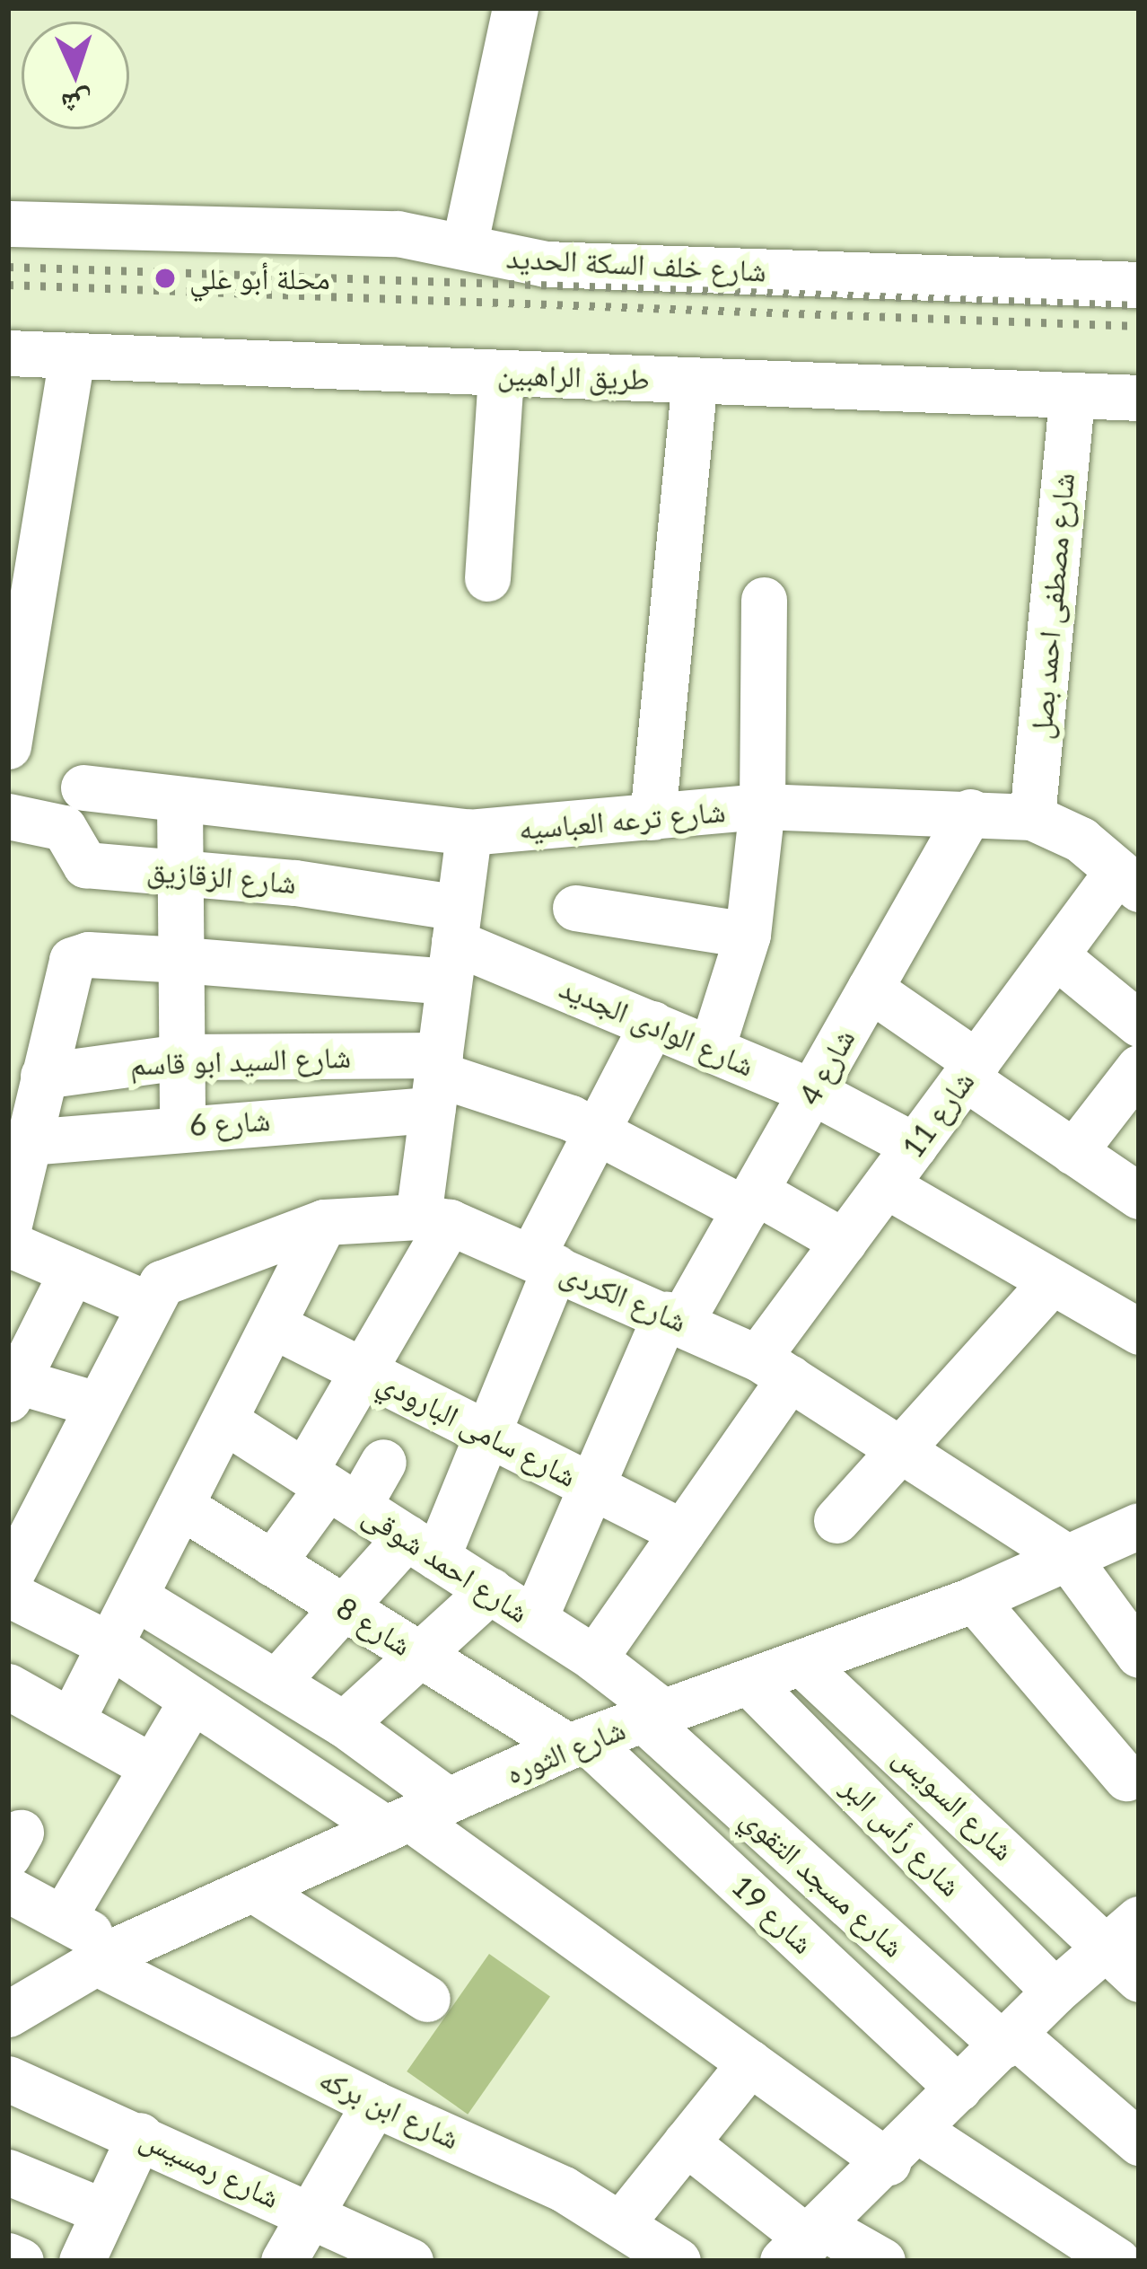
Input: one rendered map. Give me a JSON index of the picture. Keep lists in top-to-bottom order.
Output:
{
  "streets": {
    "street": [
      "شارع خلف السكة الحديد",
      "طريق الراهبين",
      "شارع مصطفى احمد بصل",
      "شارع ترعه العباسيه",
      "شارع الزقازيق",
      "شارع الوادى الجديد",
      "شارع السيد ابو قاسم",
      "شارع 4",
      "شارع 11",
      "شارع 6",
      "شارع الكردى",
      "شارع سامى البارودي",
      "شارع احمد شوقى",
      "شارع 8",
      "شارع الثوره",
      "شارع السويس",
      "شارع رأس البر",
      "شارع مسجد التقوي",
      "شارع 19",
      "شارع ابن بركه",
      "شارع رمسيس"
    ]
  },
  "crossings": [
    ["طريق الراهبين", "شارع مصطفى احمد بصل"],
    ["شارع مصطفى احمد بصل", "شارع ترعه العباسيه"],
    ["شارع ترعه العباسيه", "شارع 4"],
    ["شارع ترعه العباسيه", "شارع 11"],
    ["شارع الزقازيق", "شارع الوادى الجديد"],
    ["شارع الوادى الجديد", "شارع 4"],
    ["شارع الوادى الجديد", "شارع 11"],
    ["شارع السيد ابو قاسم", "شارع 6"],
    ["شارع 4", "شارع الكردى"],
    ["شارع 4", "شارع سامى البارودي"],
    ["شارع 4", "شارع احمد شوقى"],
    ["شارع 11", "شارع الكردى"],
    ["شارع 11", "شارع سامى البارودي"],
    ["شارع 11", "شارع احمد شوقى"],
    ["شارع الكردى", "شارع الثوره"],
    ["شارع احمد شوقى", "شارع الثوره"],
    ["شارع احمد شوقى", "شارع مسجد التقوي"],
    ["شارع 8", "شارع الثوره"],
    ["شارع 8", "شارع 19"],
    ["شارع الثوره", "شارع السويس"],
    ["شارع الثوره", "شارع رأس البر"],
    ["شارع الثوره", "شارع مسجد التقوي"],
    ["شارع الثوره", "شارع 19"],
    ["شارع الثوره", "شارع ابن بركه"]
  ],
  "places": ["محلة أبو علي"],
  "north": "bottom"
}
